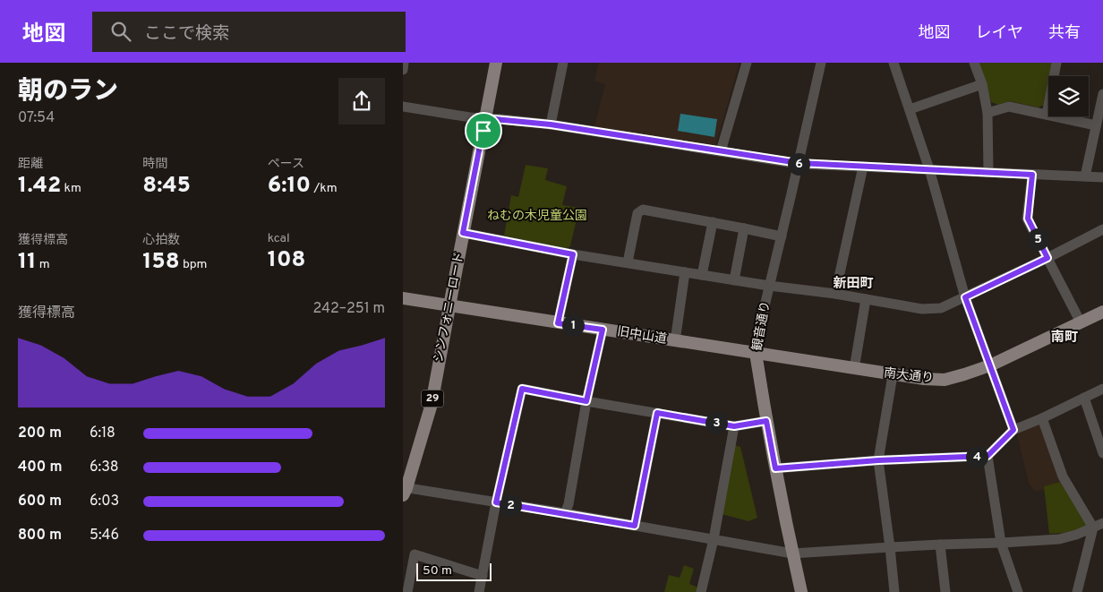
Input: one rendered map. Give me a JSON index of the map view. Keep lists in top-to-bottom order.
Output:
{
  "streets": {
    "main road": [
      "シンフォニーロード",
      "観音通り",
      "旧中山道",
      "南大通り",
      "29"
    ]
  },
  "crossings": [
    ["シンフォニーロード", "旧中山道"],
    ["観音通り", "旧中山道"],
    ["観音通り", "南大通り"],
    ["旧中山道", "南大通り"]
  ],
  "districts": ["新田町", "南町"],
  "parks": ["ねむの木児童公園"],
  "scale_bar": "50 m",
  "page": {
    "header": "地図",
    "search": "ここで検索",
    "nav": ["地図", "レイヤ", "共有"],
    "heading": ["朝のラン", "07:54"],
    "stats": [
      ["距離", "1.42 km"],
      ["時間", "8:45"],
      ["ペース", "6:10 /km"],
      ["獲得標高", "11 m"],
      ["心拍数", "158 bpm"],
      ["kcal", "108"]
    ],
    "pins": [
      "6",
      "5",
      "1",
      "3",
      "4",
      "2"
    ],
    "chart": ["獲得標高", "242–251 m"],
    "list": [
      {
        "name": "200 m",
        "note": "6:18"
      },
      {
        "name": "400 m",
        "note": "6:38"
      },
      {
        "name": "600 m",
        "note": "6:03"
      },
      {
        "name": "800 m",
        "note": "5:46"
      }
    ],
    "scale": "50 m"
  }
}
